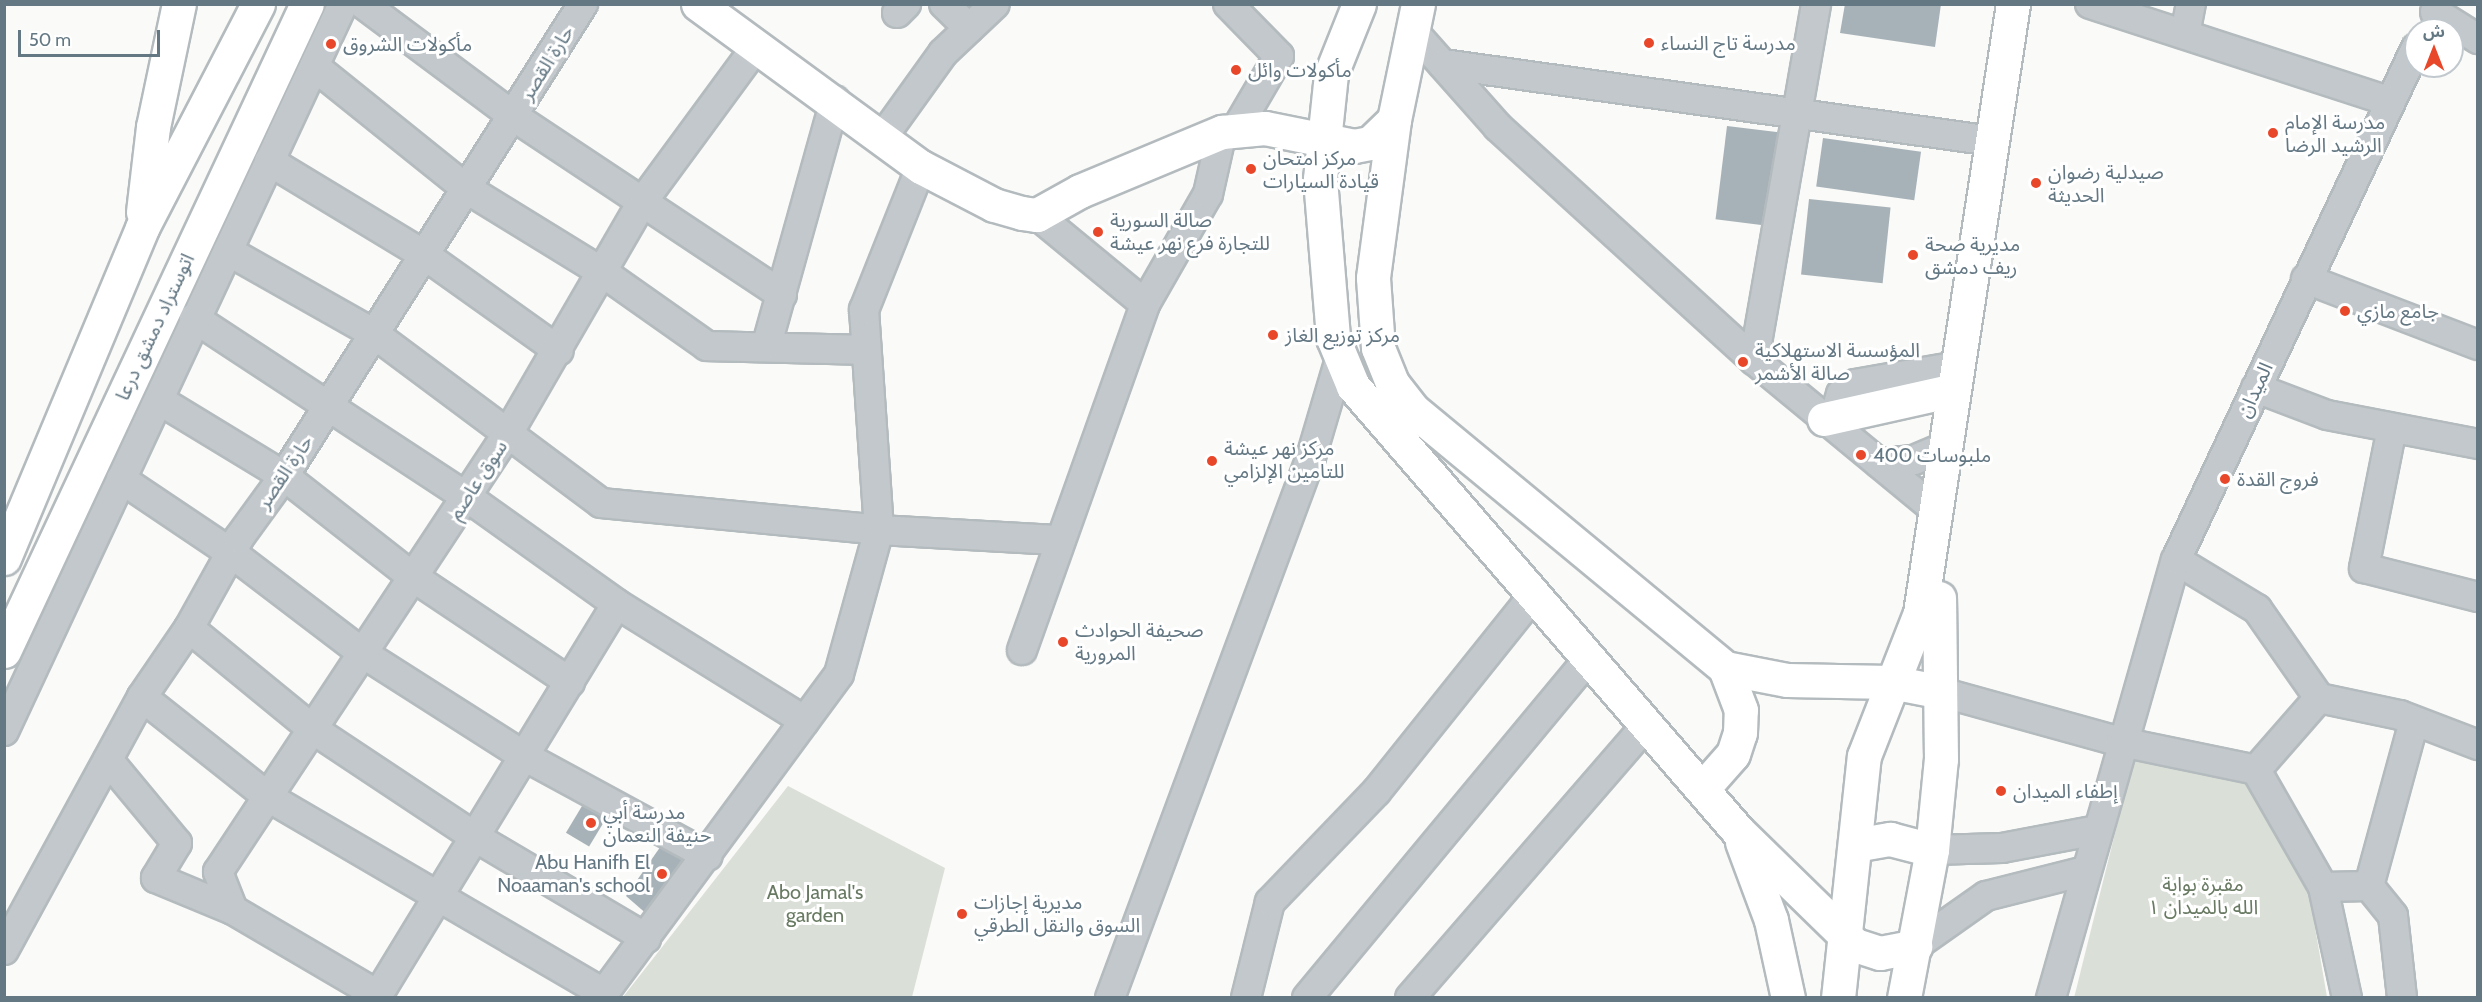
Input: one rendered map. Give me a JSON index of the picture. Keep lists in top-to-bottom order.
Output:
{
  "streets": {
    "main road": ["اتوستراد دمشق درعا"],
    "street": ["حارة القصر", "الميدان", "سوق عاصم"]
  },
  "parks": ["مقبرة بوابة الله بالميدان ١", "Abo Jamal's garden"],
  "places": [
    "مدرسة تاج النساء",
    "مأكولات الشروق",
    "مأكولات وائل",
    "مدرسة الإمام الرشيد الرضا",
    "مركز امتحان قيادة السيارات",
    "صيدلية رضوان الحديثة",
    "صالة السورية للتجارة فرع نهر عيشة",
    "مديرية صحة ريف دمشق",
    "جامع مازي",
    "مركز توزيع الغاز",
    "المؤسسة الاستهلاكية صالة الأشمر",
    "ملبوسات 400",
    "مركز نهر عيشة للتامين الإلزامي",
    "فروج القدة",
    "صحيفة الحوادث المرورية",
    "إطفاء الميدان",
    "مدرسة أبي حنيفة النعمان",
    "Abu Hanifh El Noaaman's school",
    "مديرية إجازات السوق والنقل الطرقي"
  ],
  "scale_bar": "50 m",
  "north": "top"
}
